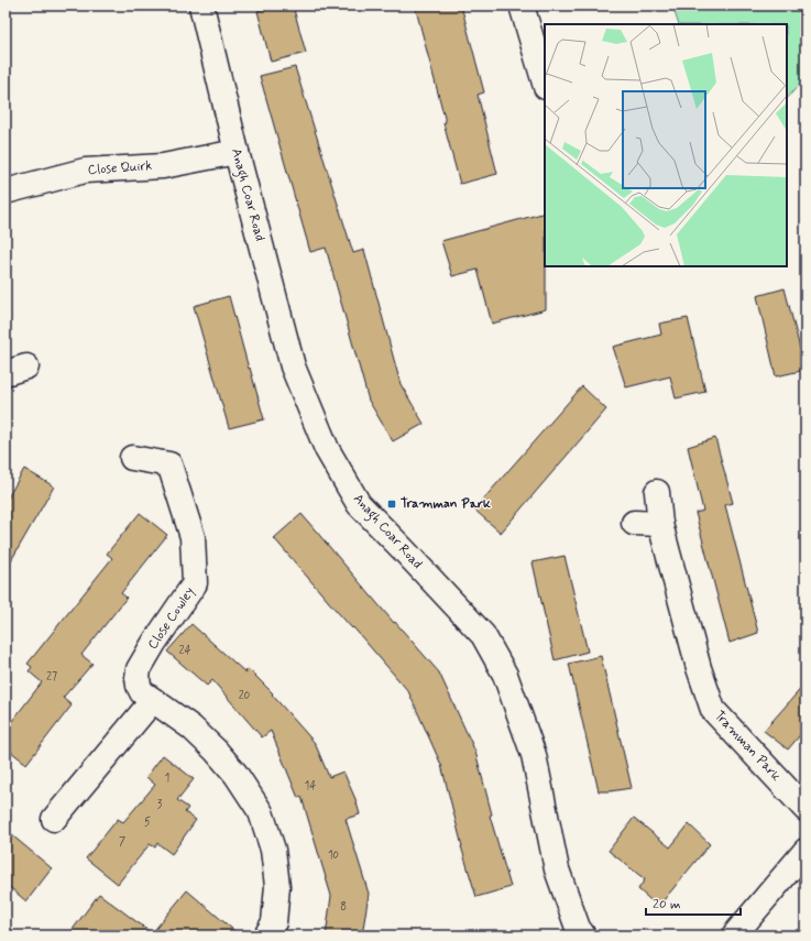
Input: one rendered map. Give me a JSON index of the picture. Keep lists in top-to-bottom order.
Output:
{
  "streets": {
    "street": [
      "Close Quirk",
      "Anagh Coar Road",
      "Close Cowley",
      "Tramman Park"
    ]
  },
  "crossings": [
    ["Close Quirk", "Anagh Coar Road"]
  ],
  "places": {
    "transit": ["Tramman Park"]
  },
  "house_numbers": [
    "24",
    "27",
    "20",
    "1",
    "14",
    "3",
    "5",
    "7",
    "10",
    "8"
  ],
  "scale_bar": "20 m"
}
